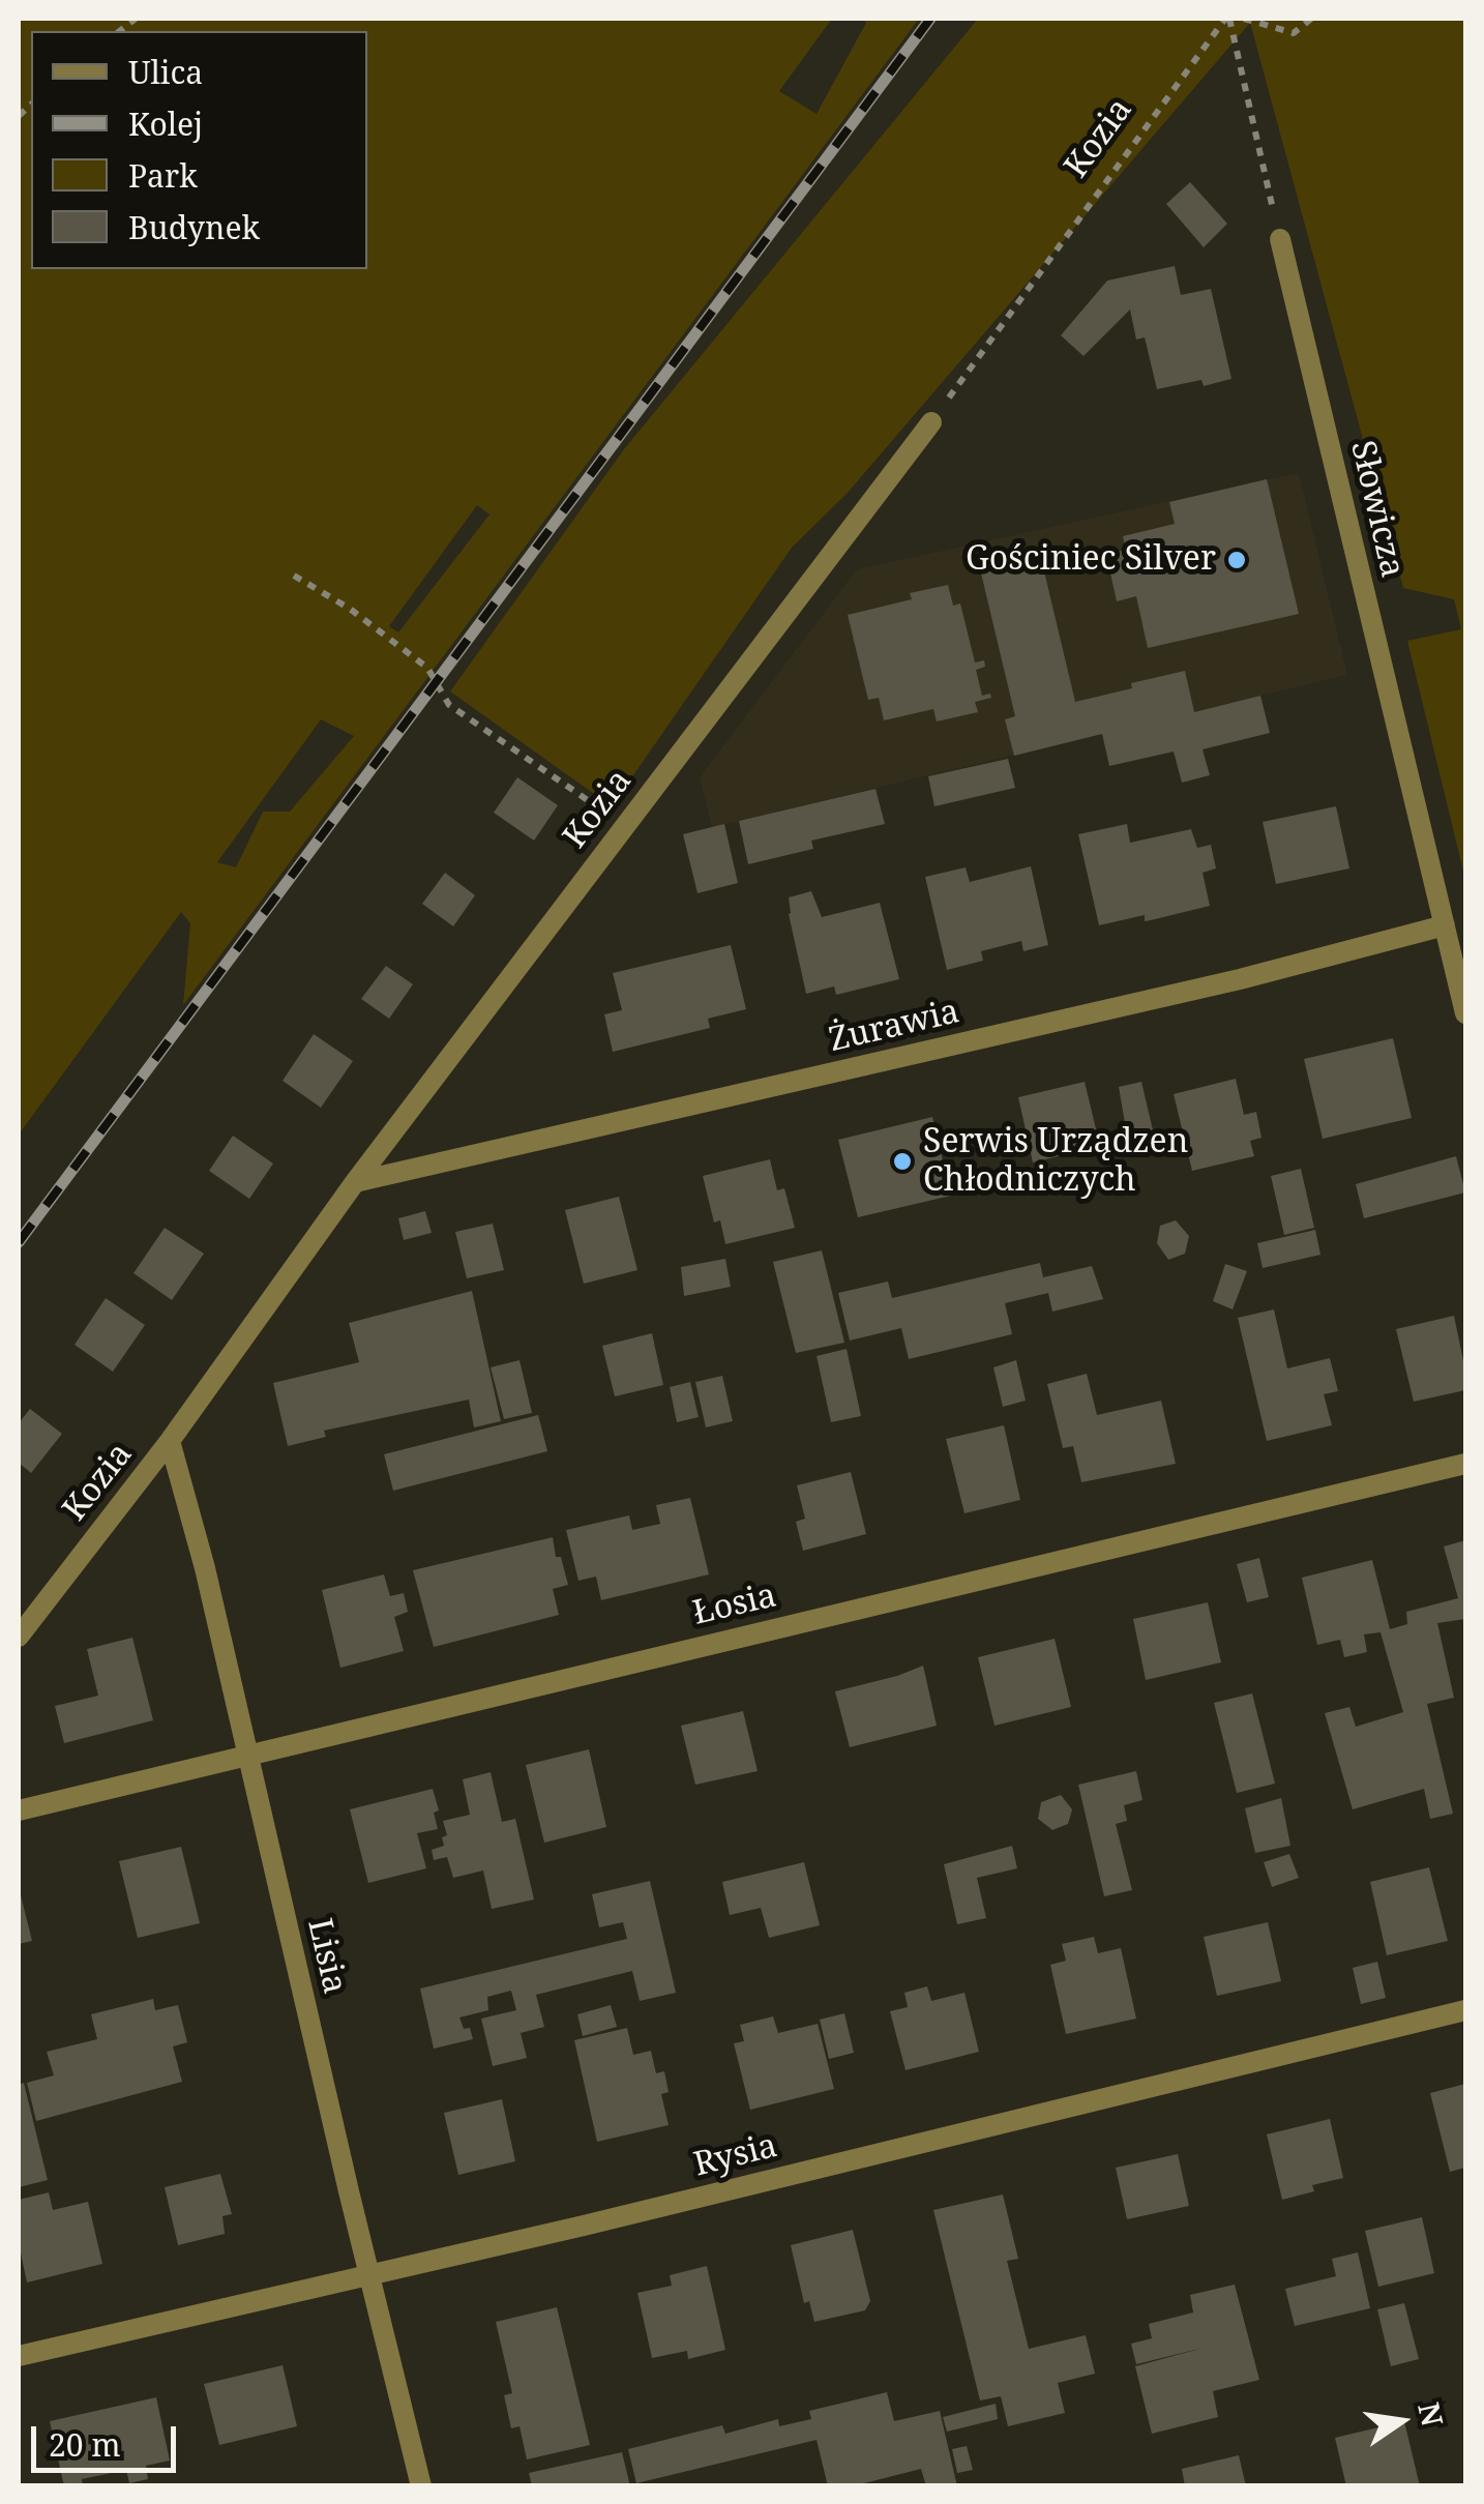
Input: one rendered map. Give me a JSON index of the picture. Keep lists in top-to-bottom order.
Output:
{
  "streets": {
    "street": [
      "Kozia",
      "Słowicza",
      "Żurawia",
      "Łosia",
      "Lisia",
      "Rysia"
    ]
  },
  "crossings": [
    ["Kozia", "Żurawia"],
    ["Kozia", "Lisia"],
    ["Słowicza", "Żurawia"],
    ["Łosia", "Lisia"],
    ["Lisia", "Rysia"]
  ],
  "places": ["Gościniec Silver", "Serwis Urządzen Chłodniczych"],
  "legend": [
    "Ulica",
    "Kolej",
    "Park",
    "Budynek"
  ],
  "scale_bar": "20 m",
  "north": "right"
}
